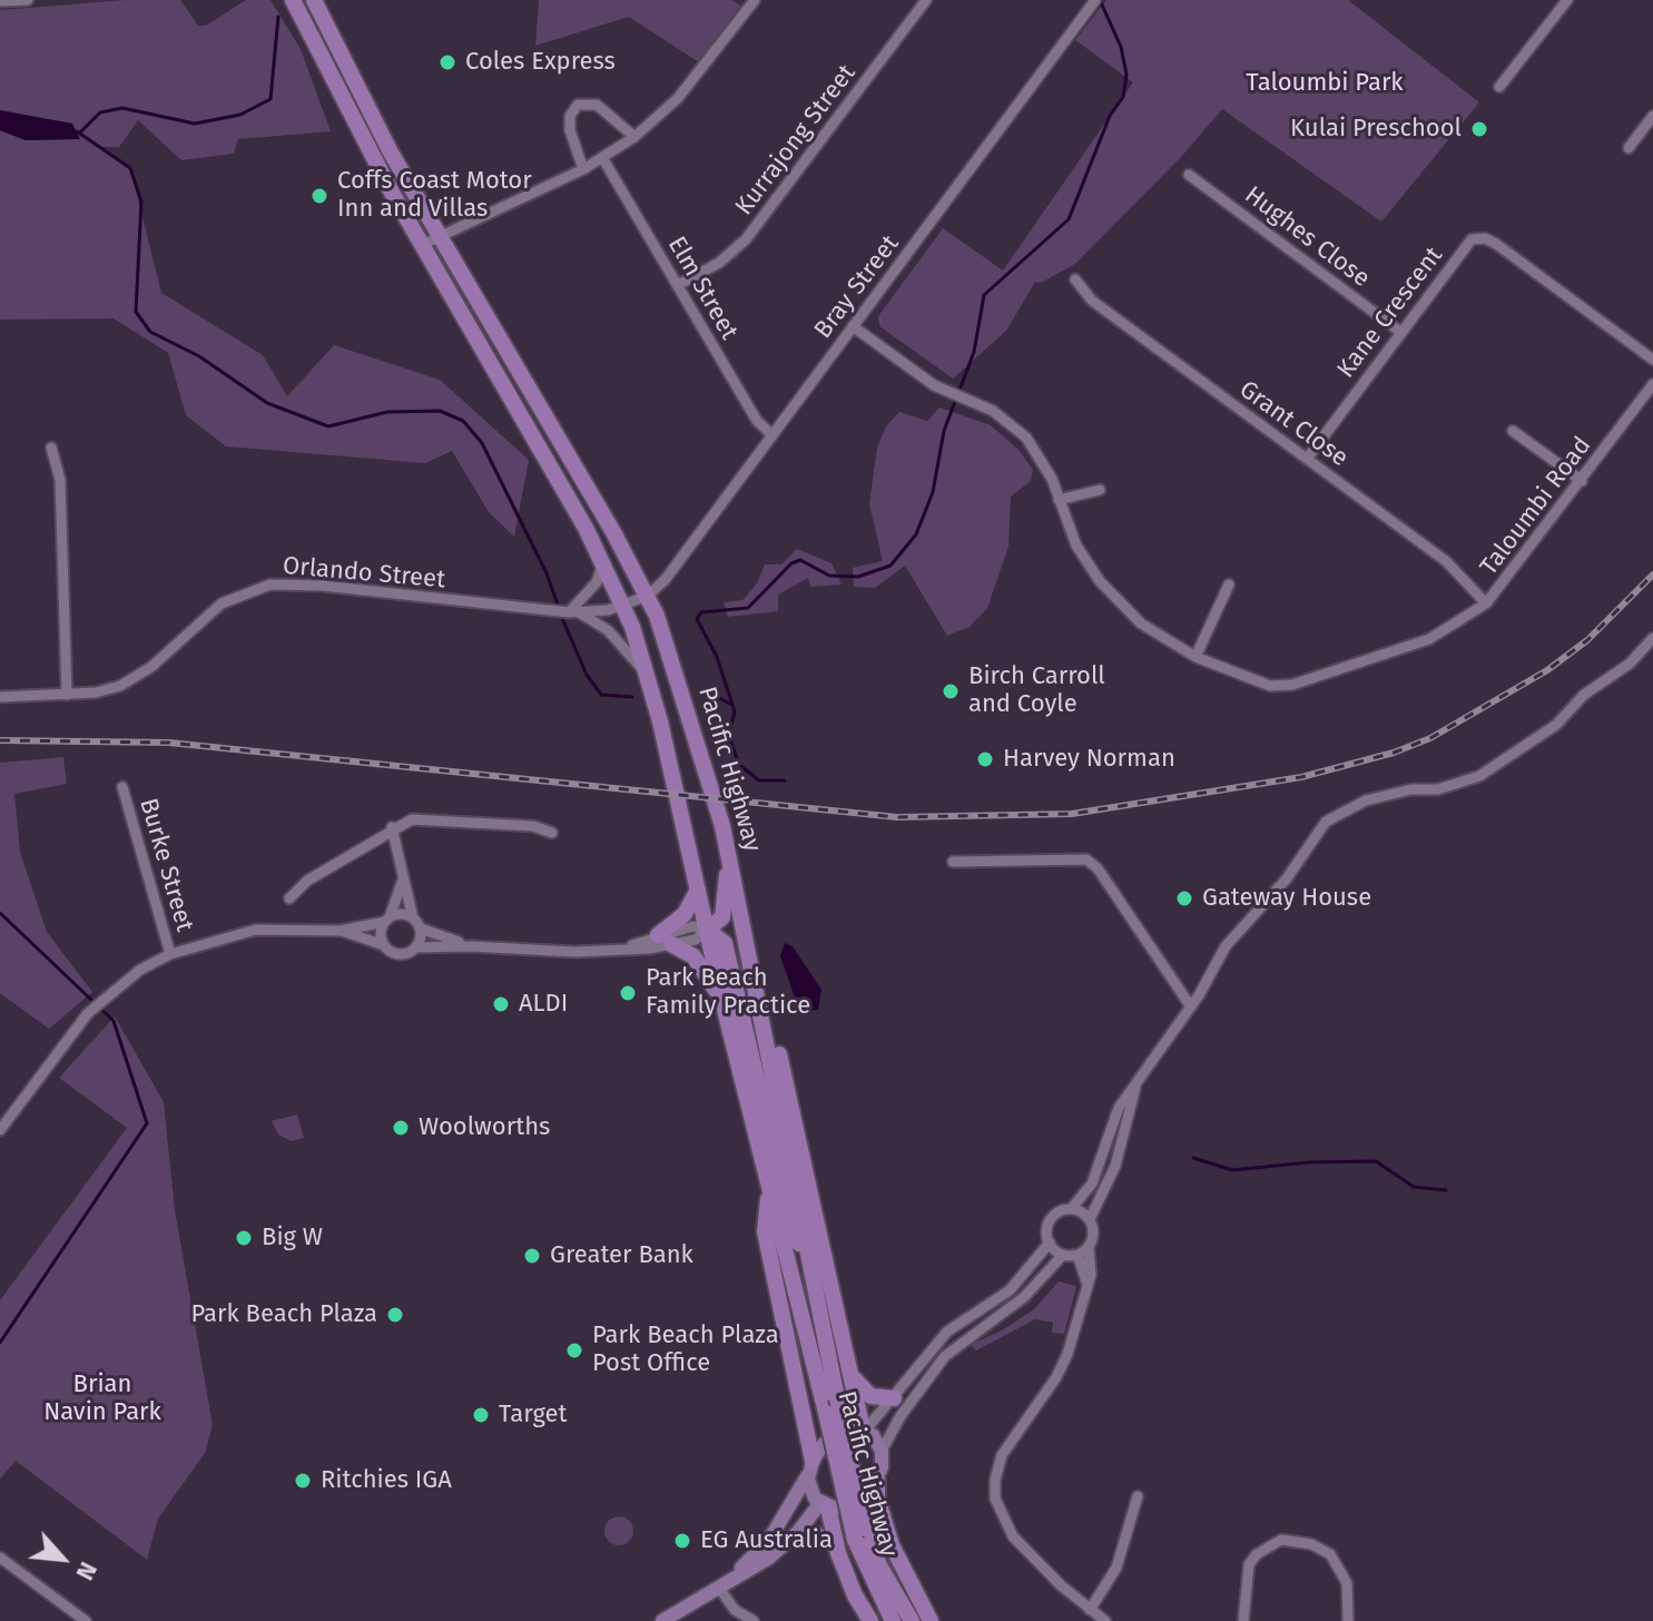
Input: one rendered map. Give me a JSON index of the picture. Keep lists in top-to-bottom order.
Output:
{
  "streets": {
    "highway": ["Pacific Highway"],
    "street": [
      "Kurrajong Street",
      "Hughes Close",
      "Bray Street",
      "Elm Street",
      "Kane Crescent",
      "Grant Close",
      "Taloumbi Road",
      "Orlando Street",
      "Burke Street"
    ]
  },
  "crossings": [
    ["Kurrajong Street", "Elm Street"],
    ["Hughes Close", "Kane Crescent"],
    ["Bray Street", "Elm Street"],
    ["Bray Street", "Taloumbi Road"],
    ["Bray Street", "Orlando Street"],
    ["Bray Street", "Pacific Highway"],
    ["Kane Crescent", "Grant Close"],
    ["Grant Close", "Taloumbi Road"],
    ["Orlando Street", "Pacific Highway"]
  ],
  "parks": ["Taloumbi Park", "Brian Navin Park"],
  "places": [
    "Coles Express",
    "Kulai Preschool",
    "Coffs Coast Motor Inn and Villas",
    "Birch Carroll and Coyle",
    "Harvey Norman",
    "Gateway House",
    "Park Beach Family Practice",
    "ALDI",
    "Woolworths",
    "Big W",
    "Greater Bank",
    "Park Beach Plaza",
    "Park Beach Plaza Post Office",
    "Target",
    "Ritchies IGA",
    "EG Australia"
  ],
  "north": "bottom right"
}
